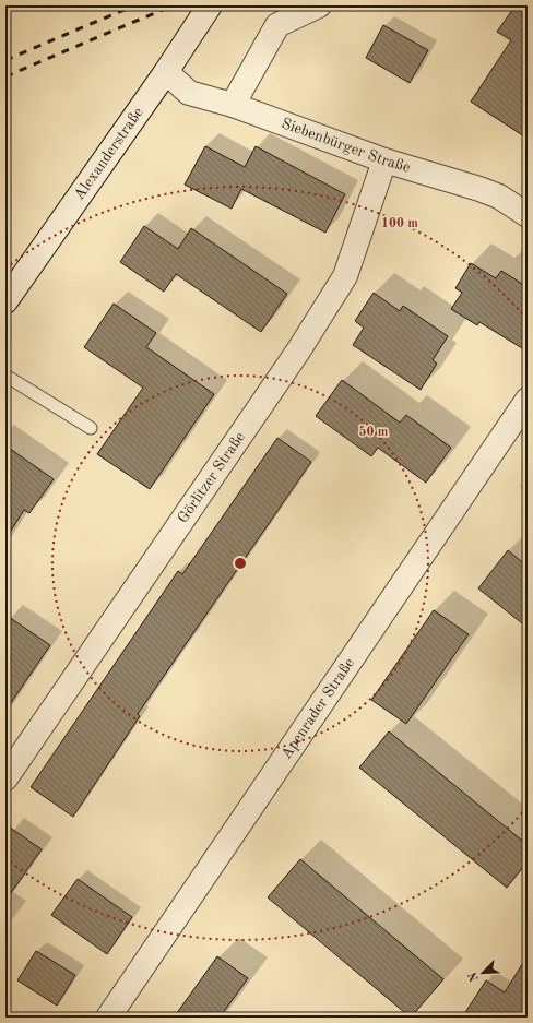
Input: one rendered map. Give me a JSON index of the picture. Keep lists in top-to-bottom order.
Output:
{
  "streets": {
    "street": [
      "Siebenbürger Straße",
      "Alexanderstraße",
      "Görlitzer Straße",
      "Apenrader Straße"
    ]
  },
  "crossings": [
    ["Siebenbürger Straße", "Alexanderstraße"],
    ["Siebenbürger Straße", "Görlitzer Straße"]
  ],
  "north": "bottom left",
  "rings": ["100 m", "50 m"]
}
